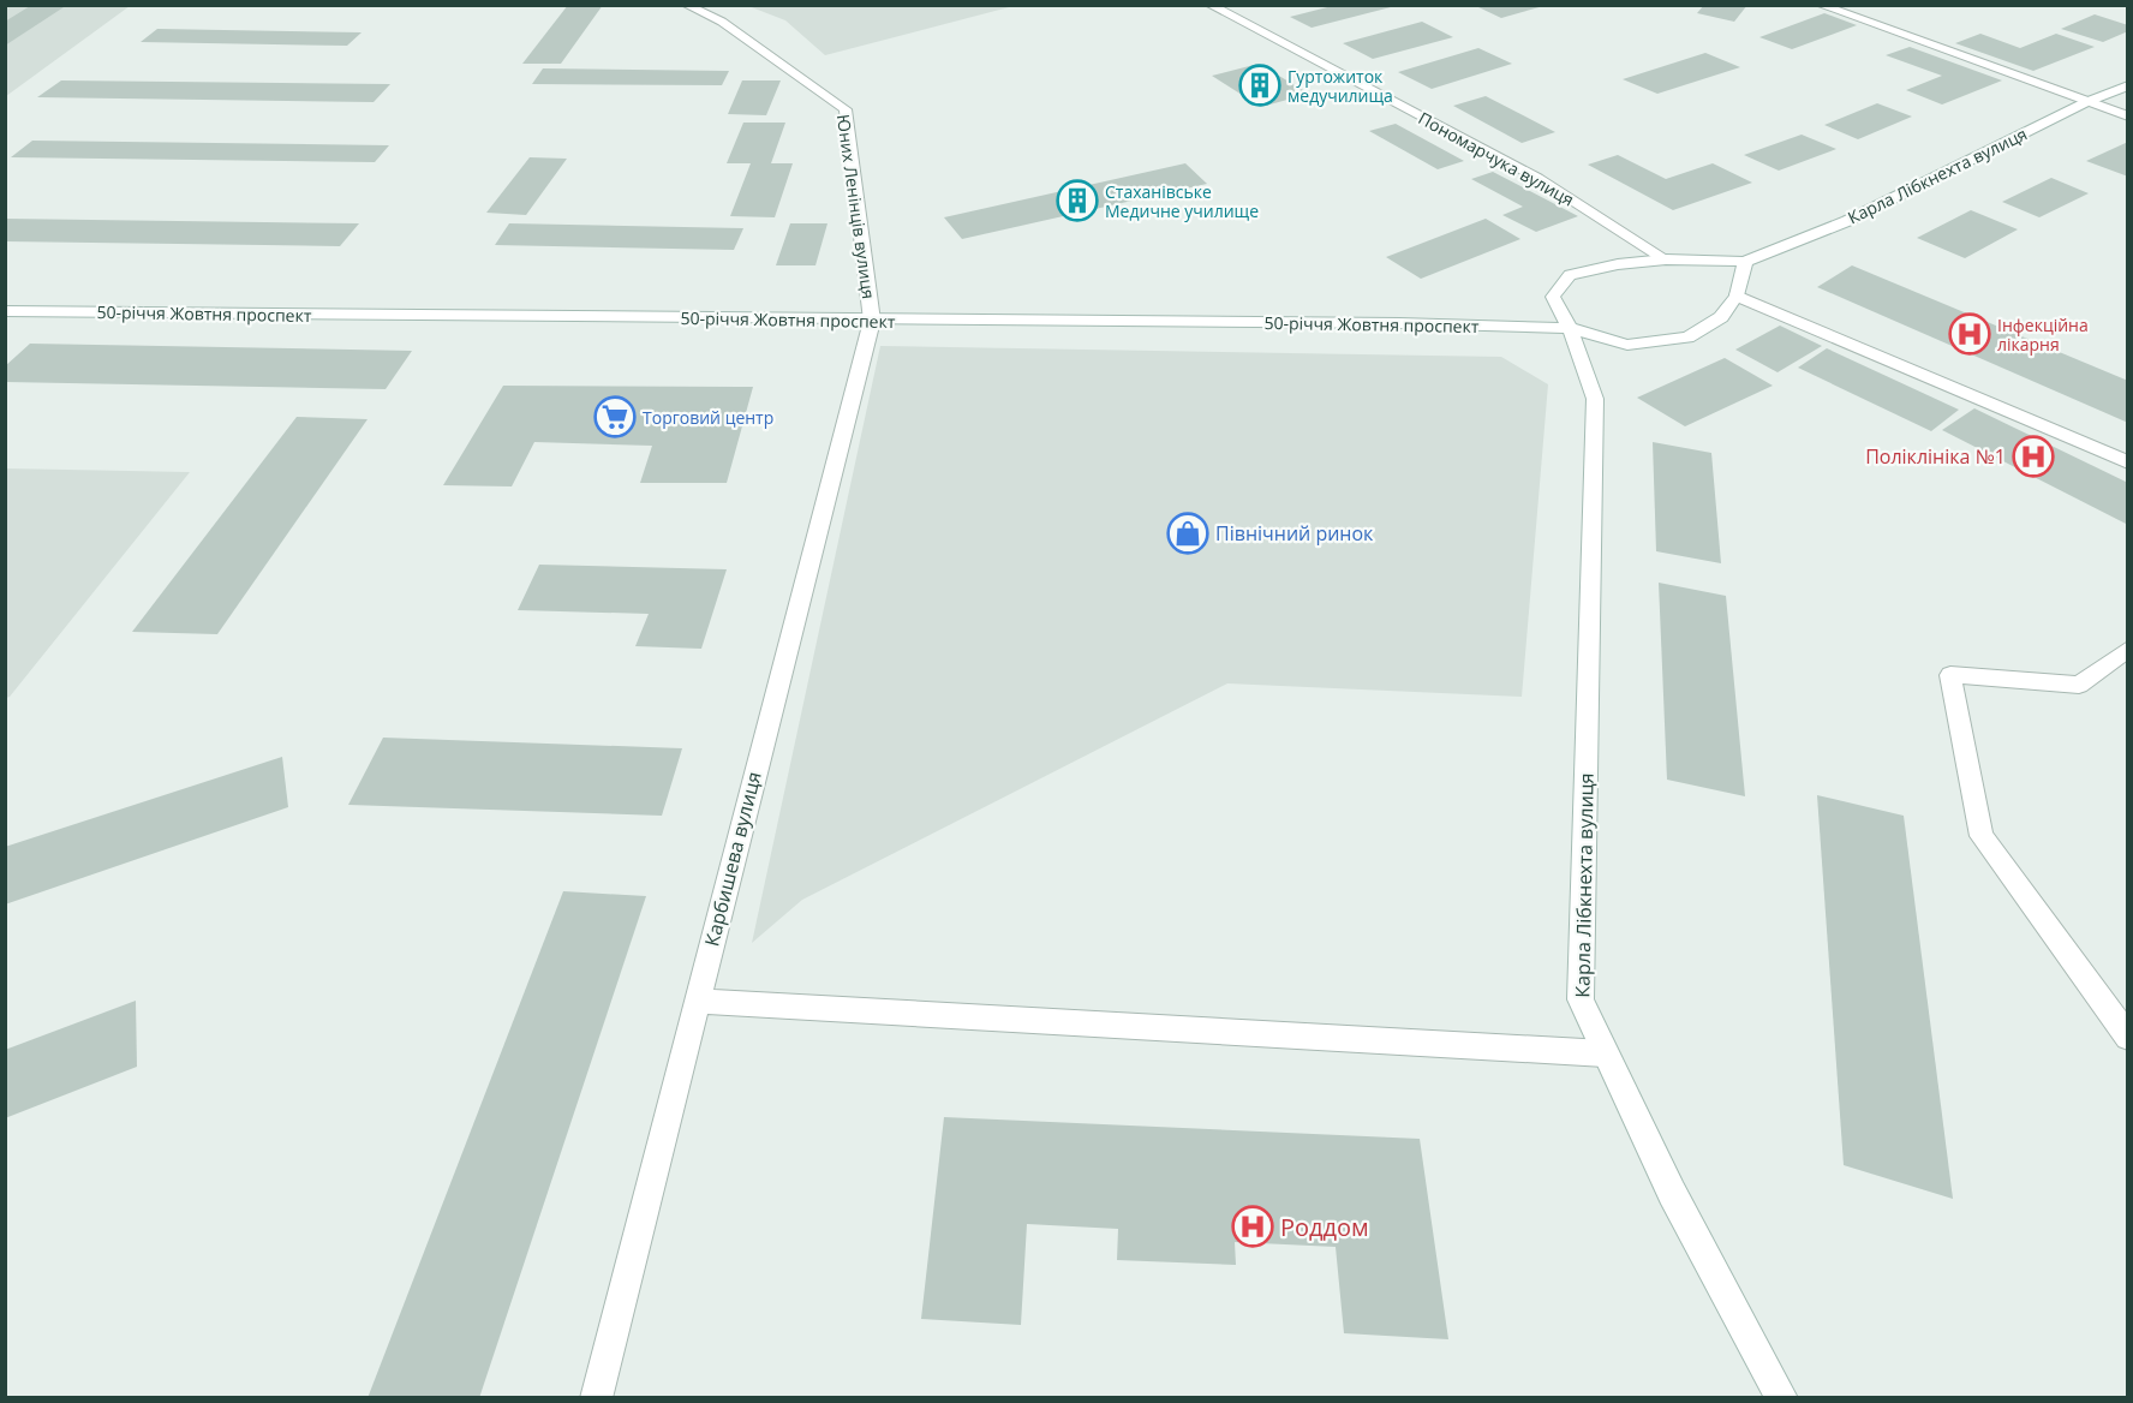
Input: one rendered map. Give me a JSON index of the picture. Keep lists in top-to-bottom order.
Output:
{
  "streets": {
    "street": [
      "Пономарчука вулиця",
      "Карла Лібкнехта вулиця",
      "Юних Ленінців вулиця",
      "50-річчя Жовтня проспект",
      "Карбишева вулиця"
    ]
  },
  "crossings": [
    ["Пономарчука вулиця", "Карла Лібкнехта вулиця"],
    ["Карла Лібкнехта вулиця", "50-річчя Жовтня проспект"],
    ["Юних Ленінців вулиця", "50-річчя Жовтня проспект"],
    ["Юних Ленінців вулиця", "Карбишева вулиця"],
    ["50-річчя Жовтня проспект", "Карбишева вулиця"]
  ],
  "places": {
    "building": ["Гуртожиток медучилища", "Стаханівське Медичне училище"],
    "hospital": ["Інфекційна лікарня", "Поліклініка №1", "Роддом"],
    "supermarket": ["Торговий центр"],
    "shop": ["Північний ринок"]
  }
}
